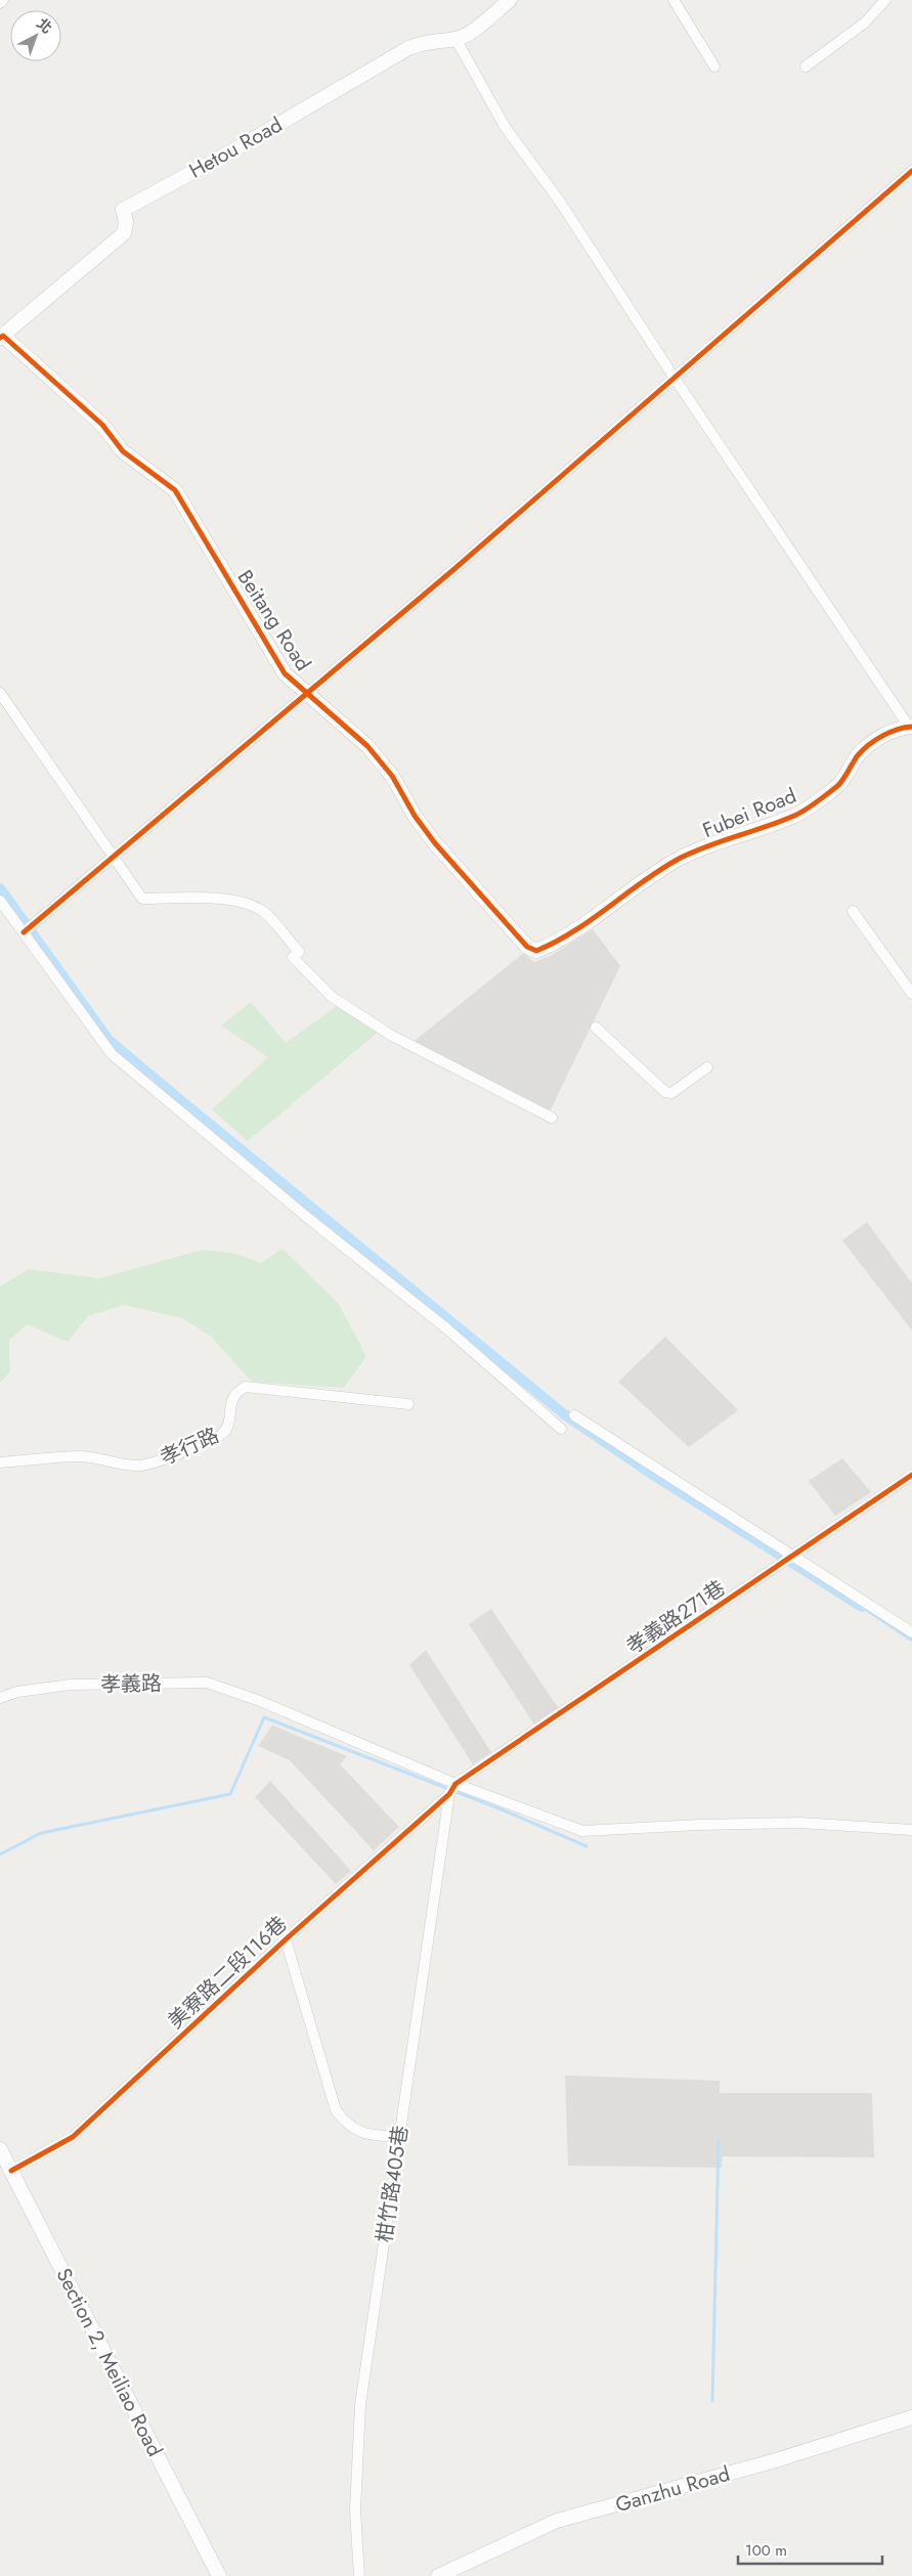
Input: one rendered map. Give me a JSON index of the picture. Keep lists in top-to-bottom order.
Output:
{
  "streets": {
    "street": [
      "Hetou Road",
      "Beitang Road",
      "Fubei Road",
      "孝行路",
      "孝義路271巷",
      "孝義路",
      "美寮路二段116巷",
      "柑竹路405巷",
      "Section 2, Meiliao Road",
      "Ganzhu Road"
    ]
  },
  "crossings": [
    ["Hetou Road", "Beitang Road"],
    ["Beitang Road", "Fubei Road"],
    ["孝義路271巷", "孝義路"],
    ["孝義路271巷", "美寮路二段116巷"],
    ["孝義路", "美寮路二段116巷"],
    ["美寮路二段116巷", "柑竹路405巷"],
    ["美寮路二段116巷", "Section 2, Meiliao Road"]
  ],
  "scale_bar": "100 m",
  "north": "top right"
}
